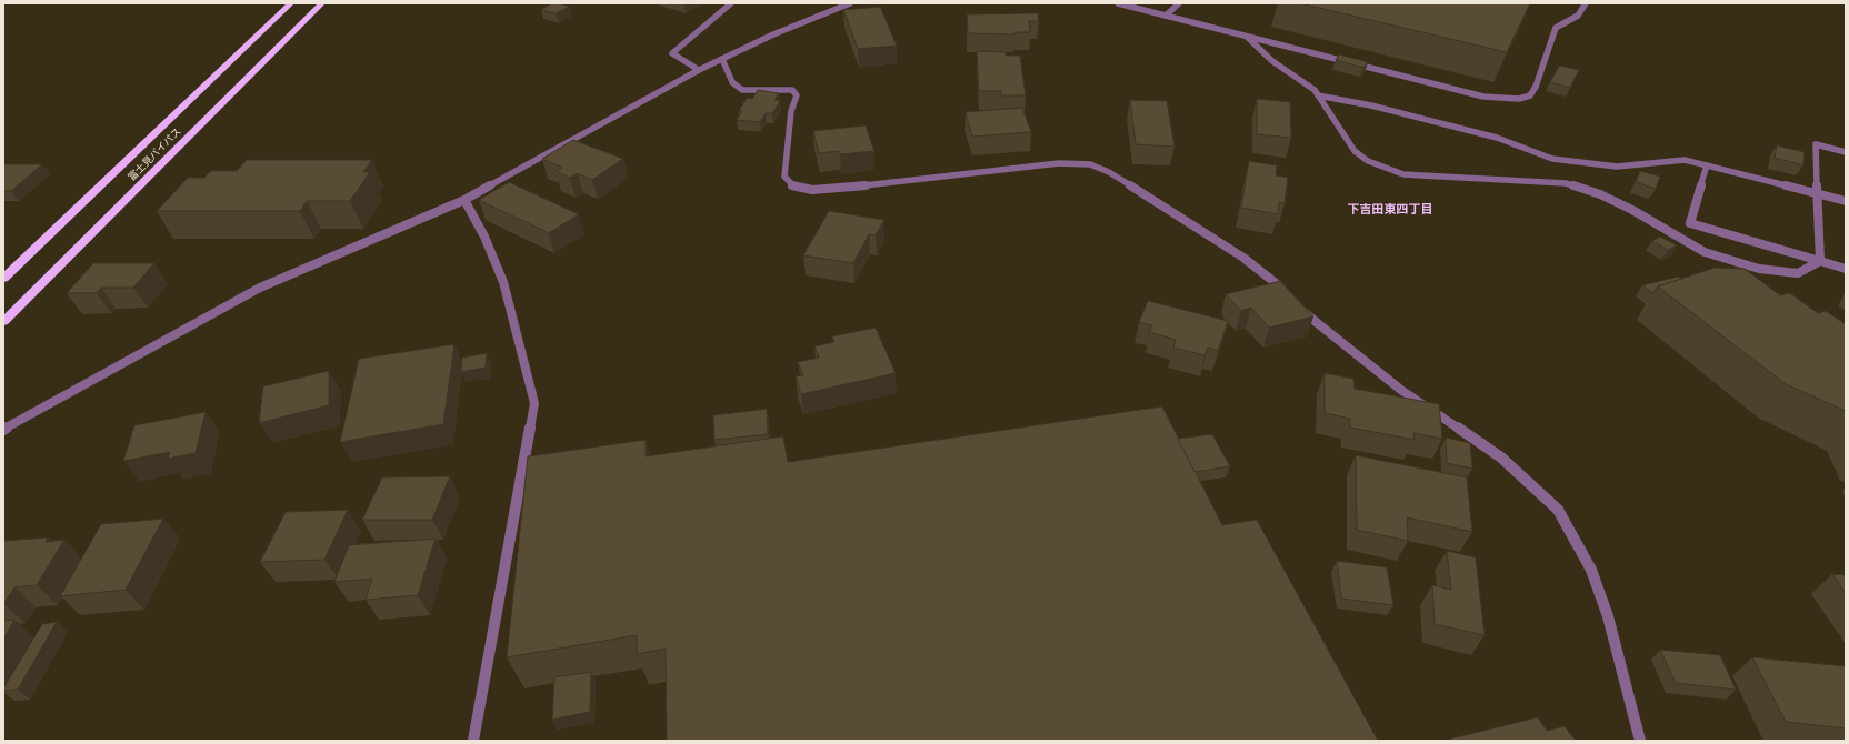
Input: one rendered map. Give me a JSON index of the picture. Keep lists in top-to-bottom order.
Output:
{
  "streets": {
    "highway": ["富士見バイパス"]
  },
  "districts": ["下吉田東四丁目"]
}
